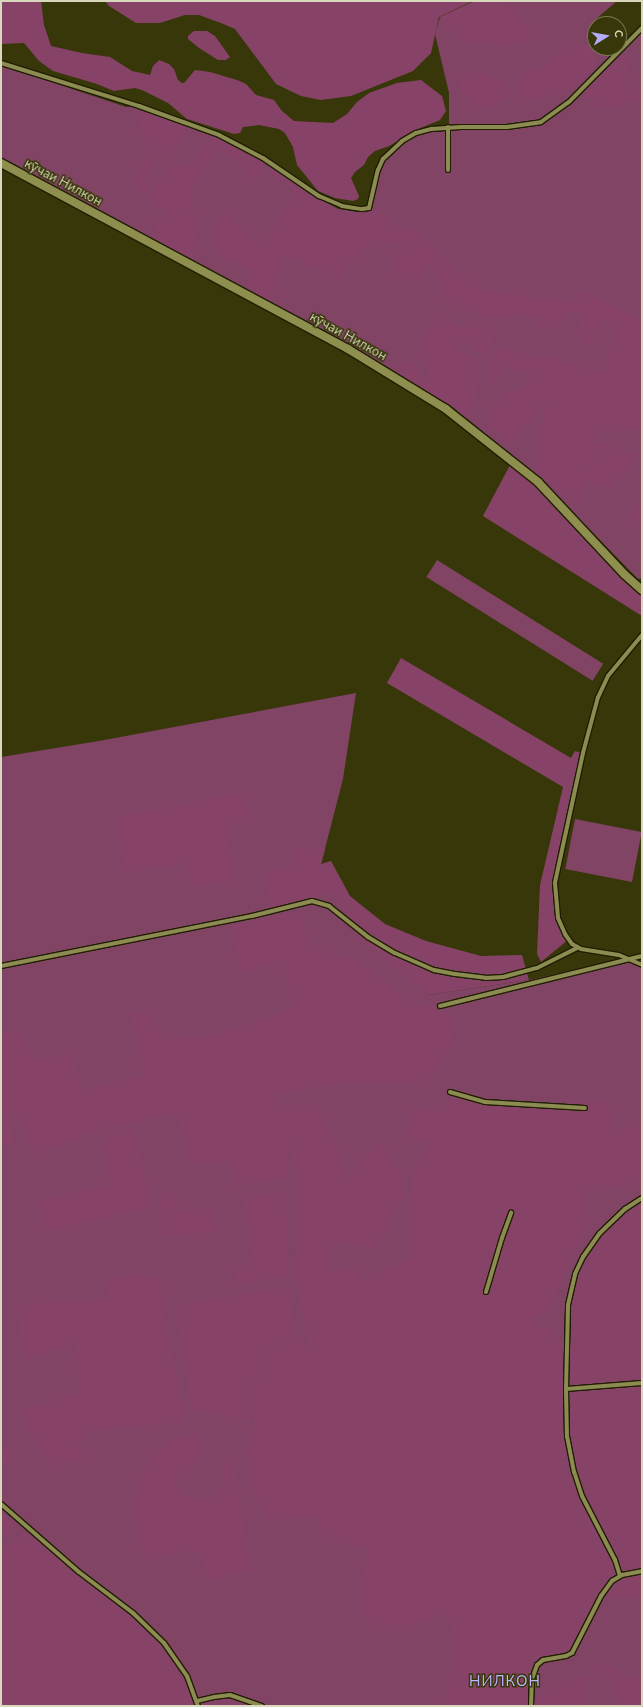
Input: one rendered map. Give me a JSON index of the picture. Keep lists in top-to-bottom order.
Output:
{
  "streets": {
    "street": ["кӯчаи Нилкон"]
  },
  "districts": ["НИЛКОН"],
  "north": "right"
}
